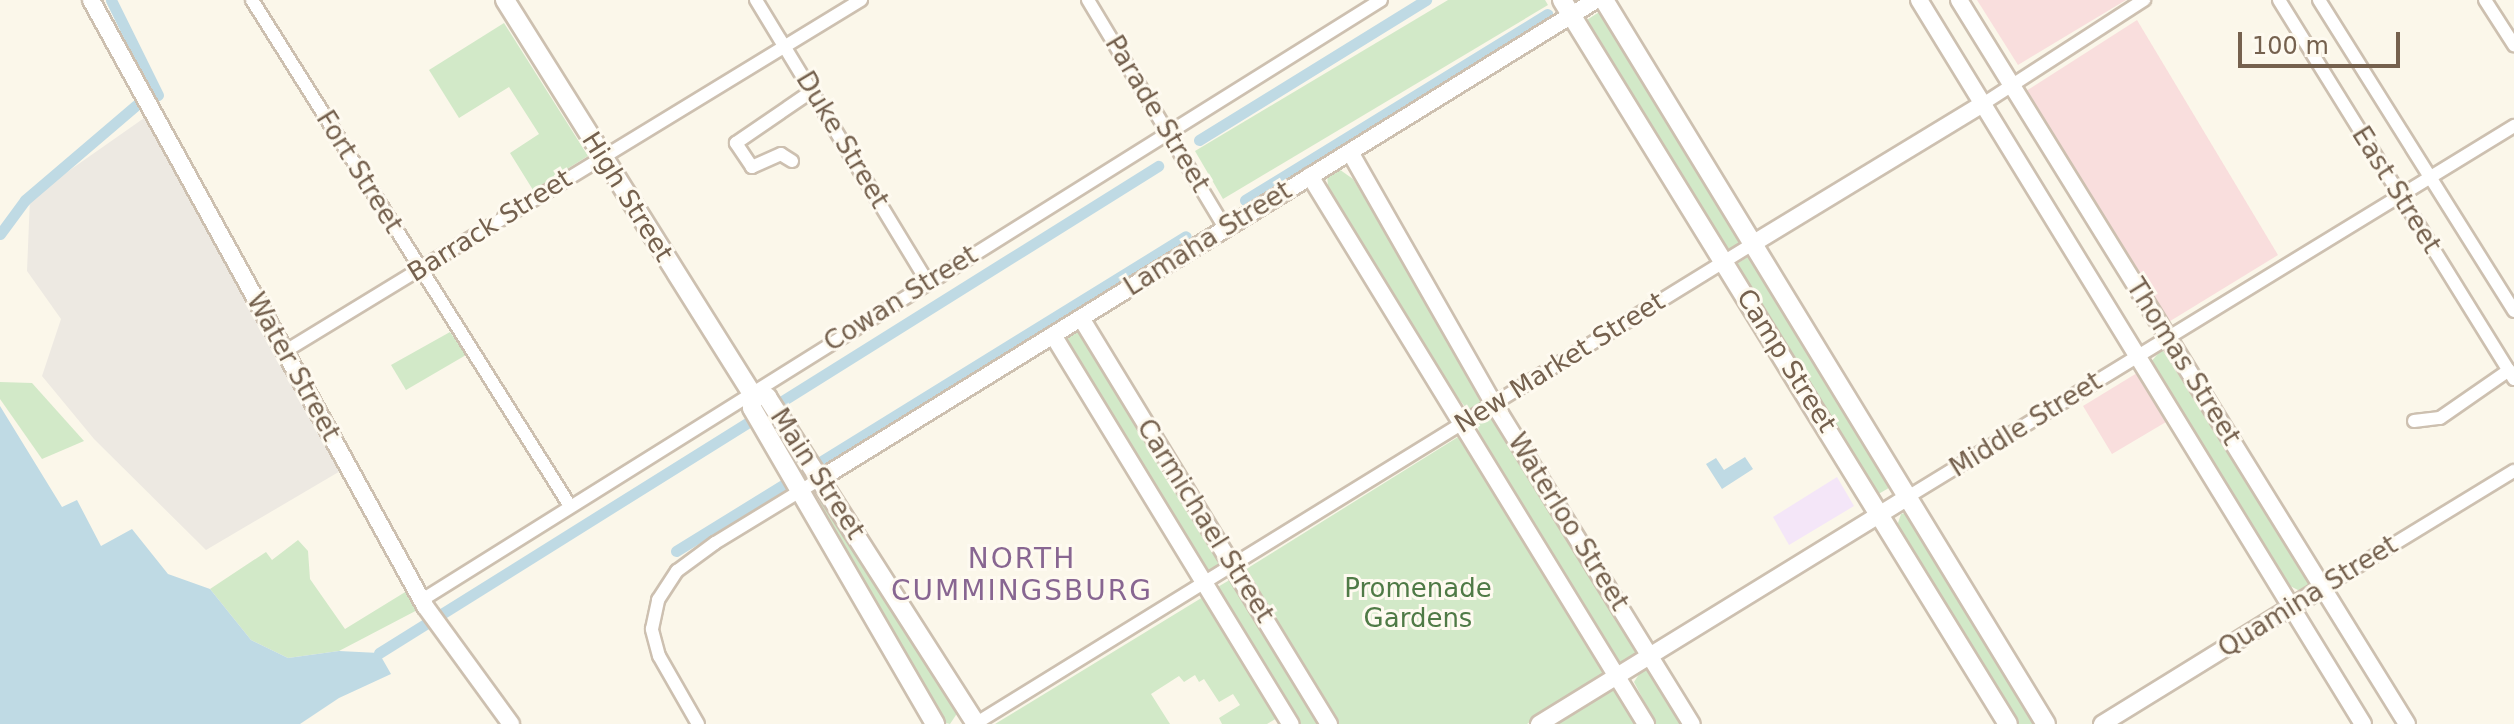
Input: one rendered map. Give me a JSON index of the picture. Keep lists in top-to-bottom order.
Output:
{
  "streets": {
    "main road": ["High Street", "Camp Street", "Main Street"],
    "street": [
      "Parade Street",
      "Duke Street",
      "Fort Street",
      "East Street",
      "Barrack Street",
      "Lamaha Street",
      "Cowan Street",
      "Thomas Street",
      "New Market Street",
      "Water Street",
      "Middle Street",
      "Carmichael Street",
      "Waterloo Street",
      "Quamina Street"
    ]
  },
  "crossings": [
    ["Parade Street", "Lamaha Street"],
    ["Parade Street", "Cowan Street"],
    ["Duke Street", "Barrack Street"],
    ["Duke Street", "Cowan Street"],
    ["Fort Street", "Barrack Street"],
    ["Fort Street", "Cowan Street"],
    ["East Street", "Middle Street"],
    ["High Street", "Barrack Street"],
    ["High Street", "Cowan Street"],
    ["High Street", "Main Street"],
    ["Barrack Street", "Water Street"],
    ["Lamaha Street", "Camp Street"],
    ["Lamaha Street", "Main Street"],
    ["Lamaha Street", "Carmichael Street"],
    ["Lamaha Street", "Waterloo Street"],
    ["Cowan Street", "Water Street"],
    ["Cowan Street", "Main Street"],
    ["Camp Street", "New Market Street"],
    ["Camp Street", "Middle Street"],
    ["Thomas Street", "New Market Street"],
    ["Thomas Street", "Middle Street"],
    ["Thomas Street", "Quamina Street"],
    ["New Market Street", "Main Street"],
    ["New Market Street", "Carmichael Street"],
    ["New Market Street", "Waterloo Street"],
    ["Middle Street", "Waterloo Street"]
  ],
  "districts": ["NORTH CUMMINGSBURG"],
  "parks": ["Promenade Gardens"],
  "scale_bar": "100 m"
}
